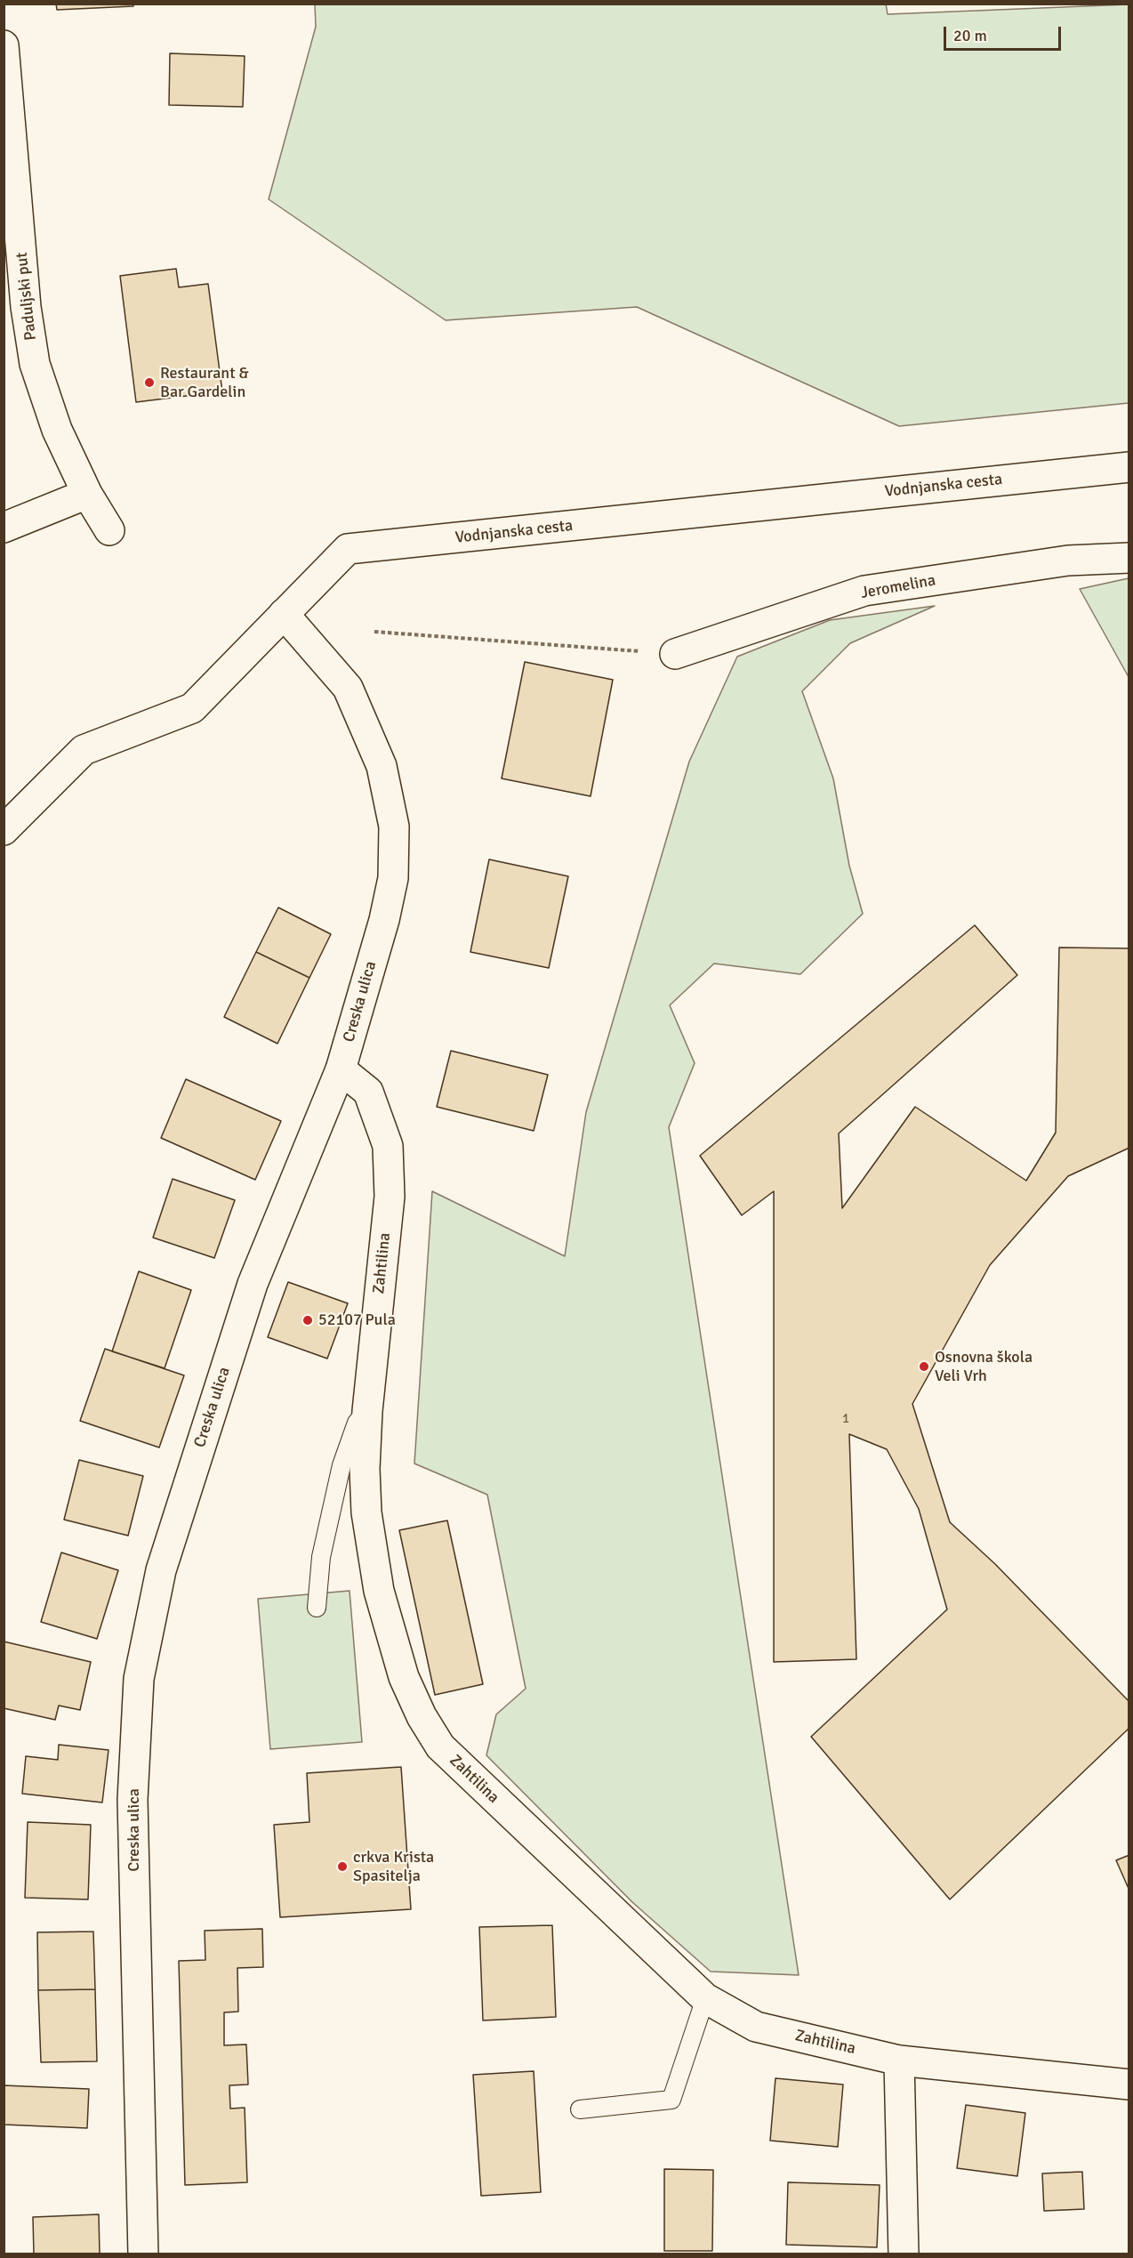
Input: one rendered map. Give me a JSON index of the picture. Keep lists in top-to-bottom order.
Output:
{
  "streets": {
    "main road": [
      "Paduljski put",
      "Vodnjanska cesta",
      "Jeromelina",
      "Creska ulica",
      "Zahtilina"
    ]
  },
  "crossings": [
    ["Vodnjanska cesta", "Creska ulica"],
    ["Creska ulica", "Zahtilina"]
  ],
  "places": [
    "Restaurant & Bar Gardelin",
    "52107 Pula",
    "Osnovna škola Veli Vrh",
    "crkva Krista Spasitelja"
  ],
  "house_numbers": ["1"],
  "scale_bar": "20 m"
}
